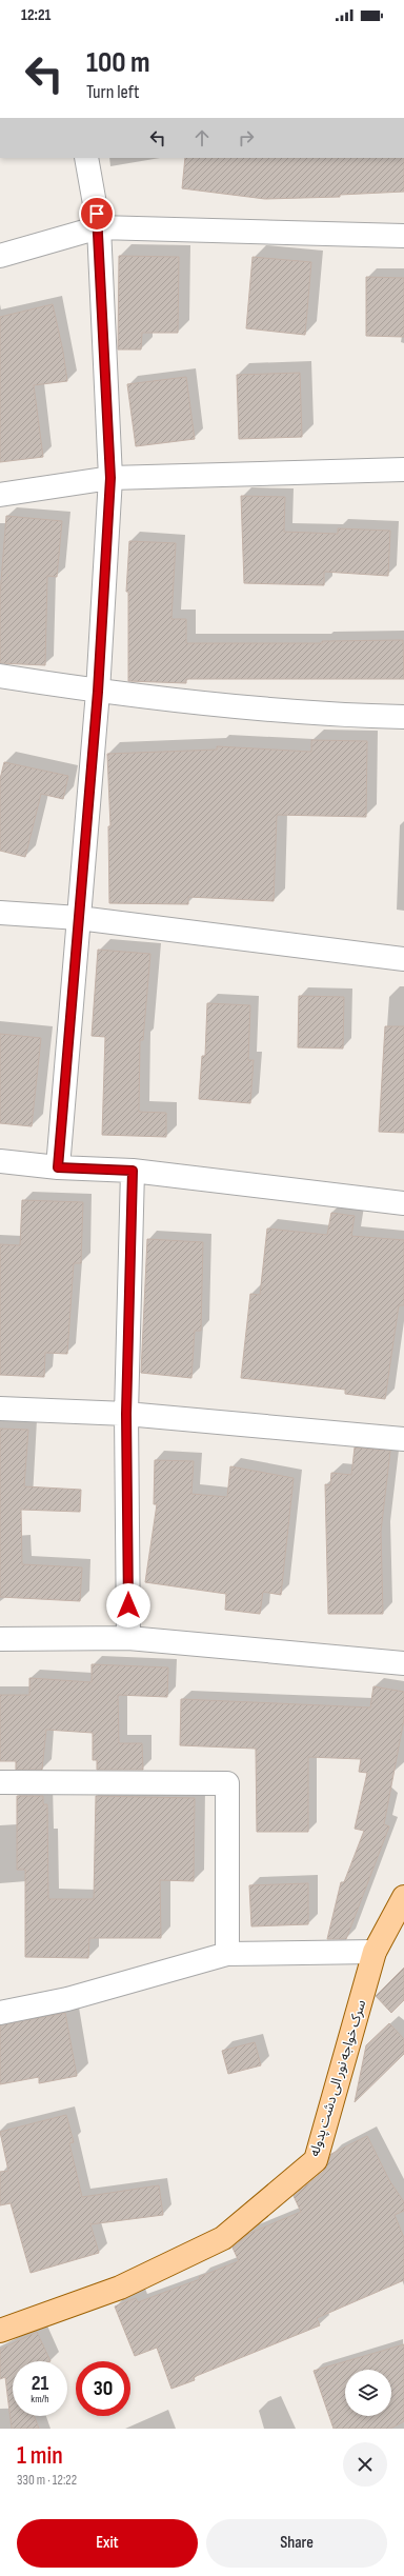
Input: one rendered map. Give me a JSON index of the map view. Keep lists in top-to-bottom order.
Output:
{
  "streets": {
    "main road": ["سرک خواجه نور الی دشت پدوله"]
  },
  "page": {
    "status": "12:21",
    "turn": ["100 m", "Turn left"],
    "speed": "21 km/h",
    "limit": "30",
    "heading": ["1 min", "330 m · 12:22"],
    "buttons": ["Exit", "Share"]
  }
}
